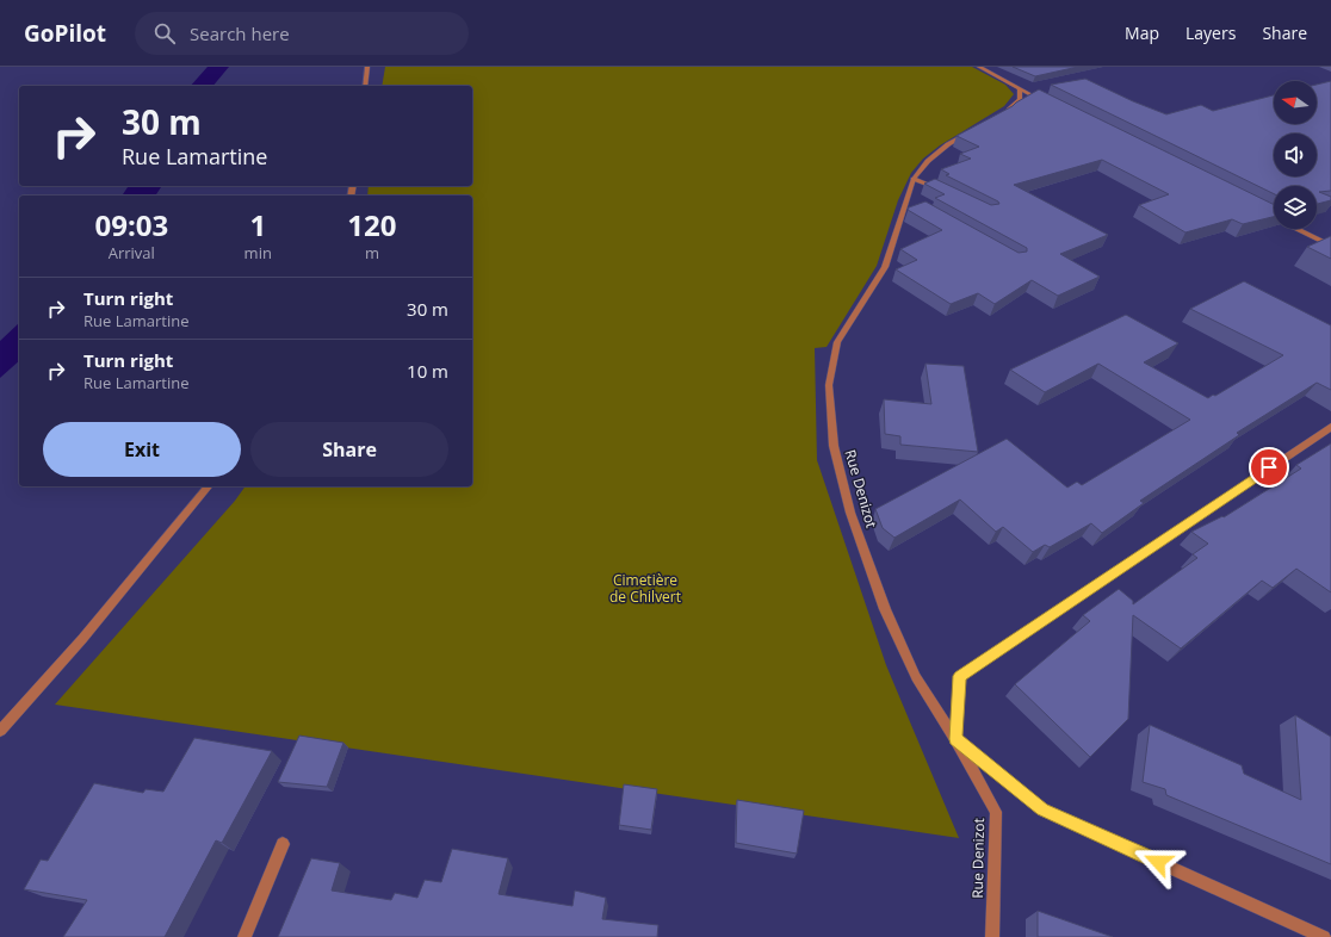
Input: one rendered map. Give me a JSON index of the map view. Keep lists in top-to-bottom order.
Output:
{
  "streets": {
    "street": ["Rue Denizot"]
  },
  "parks": ["Cimetière de Chilvert"],
  "north": "left",
  "page": {
    "header": "GoPilot",
    "search": "Search here",
    "nav": ["Map", "Layers", "Share"],
    "turn": ["30 m", "Rue Lamartine"],
    "eta": [
      "09:03",
      "Arrival",
      "1",
      "min",
      "120",
      "m"
    ],
    "list": [
      {
        "name": "Turn right",
        "note": "Rue Lamartine",
        "value": "30 m"
      },
      {
        "name": "Turn right",
        "note": "Rue Lamartine",
        "value": "10 m"
      }
    ],
    "buttons": ["Exit", "Share"]
  }
}
